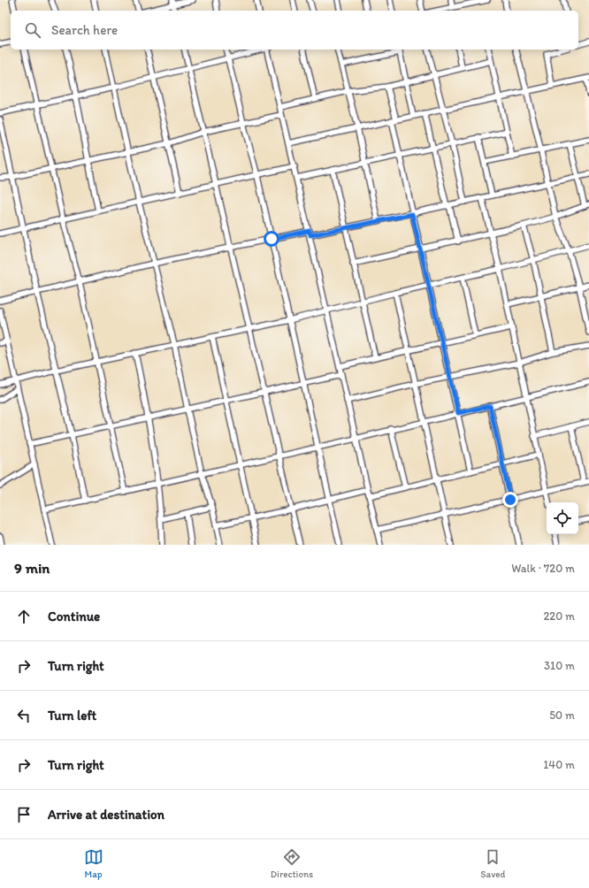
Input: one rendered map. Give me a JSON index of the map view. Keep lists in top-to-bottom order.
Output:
{
  "page": {
    "search": "Search here",
    "heading": ["9 min", "Walk · 720 m"],
    "list": [
      ["Continue", "220 m"],
      ["Turn right", "310 m"],
      ["Turn left", "50 m"],
      ["Turn right", "140 m"],
      "Arrive at destination"
    ],
    "nav": ["Map", "Directions", "Saved"]
  }
}
